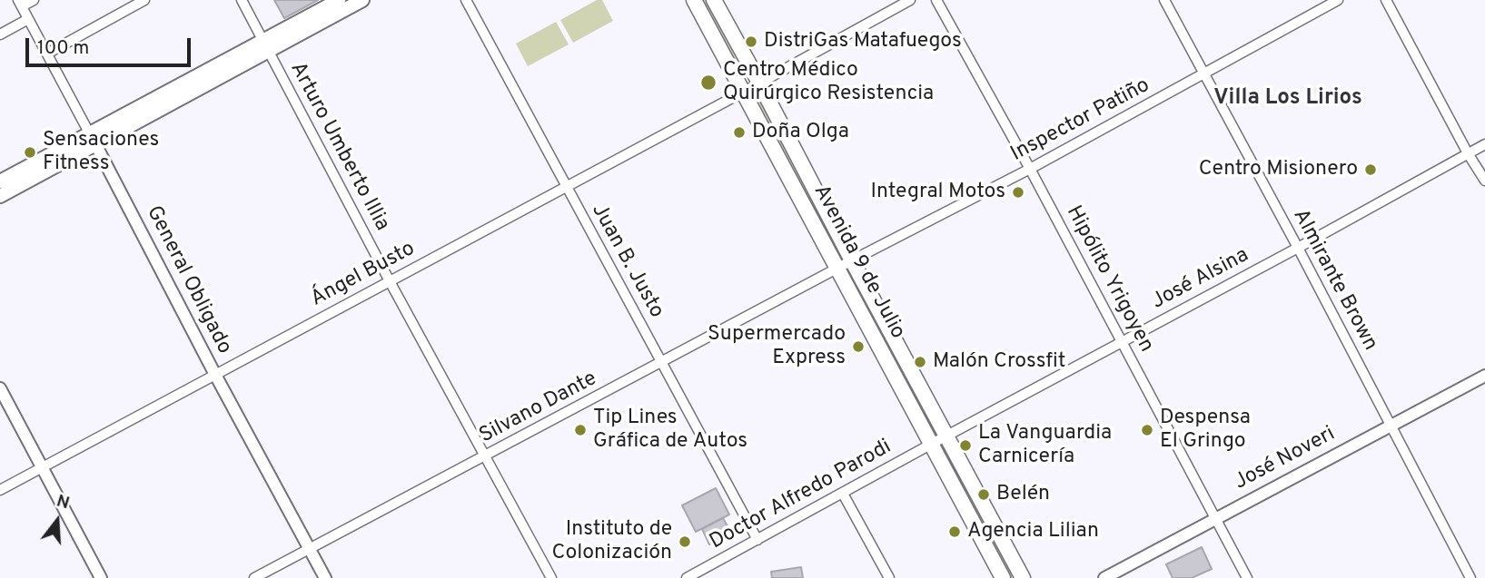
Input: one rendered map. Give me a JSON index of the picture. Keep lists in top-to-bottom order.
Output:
{
  "streets": {
    "main road": ["Avenida 9 de Julio"],
    "street": [
      "Inspector Patiño",
      "Arturo Umberto Illia",
      "Juan B. Justo",
      "Ángel Busto",
      "Hipólito Yrigoyen",
      "José Alsina",
      "General Obligado",
      "Almirante Brown",
      "Silvano Dante",
      "José Noveri",
      "Doctor Alfredo Parodi"
    ]
  },
  "crossings": [
    ["Inspector Patiño", "Avenida 9 de Julio"],
    ["Inspector Patiño", "Hipólito Yrigoyen"],
    ["Inspector Patiño", "Almirante Brown"],
    ["Inspector Patiño", "Silvano Dante"],
    ["Arturo Umberto Illia", "Ángel Busto"],
    ["Arturo Umberto Illia", "Silvano Dante"],
    ["Juan B. Justo", "Ángel Busto"],
    ["Juan B. Justo", "Silvano Dante"],
    ["Juan B. Justo", "Doctor Alfredo Parodi"],
    ["Avenida 9 de Julio", "Ángel Busto"],
    ["Avenida 9 de Julio", "José Alsina"],
    ["Avenida 9 de Julio", "Silvano Dante"],
    ["Avenida 9 de Julio", "Doctor Alfredo Parodi"],
    ["Ángel Busto", "General Obligado"],
    ["Hipólito Yrigoyen", "José Alsina"],
    ["Hipólito Yrigoyen", "José Noveri"],
    ["José Alsina", "Almirante Brown"],
    ["José Alsina", "Doctor Alfredo Parodi"],
    ["General Obligado", "Silvano Dante"],
    ["Almirante Brown", "José Noveri"]
  ],
  "districts": ["Villa Los Lirios"],
  "places": [
    "DistriGas Matafuegos",
    "Centro Médico Quirúrgico Resistencia",
    "Doña Olga",
    "Sensaciones Fitness",
    "Centro Misionero",
    "Integral Motos",
    "Supermercado Express",
    "Malón Crossfit",
    "Tip Lines Gráfica de Autos",
    "Despensa El Gringo",
    "La Vanguardia Carnicería",
    "Belén",
    "Agencia Lilian",
    "Instituto de Colonización"
  ],
  "scale_bar": "100 m",
  "north": "top"
}
